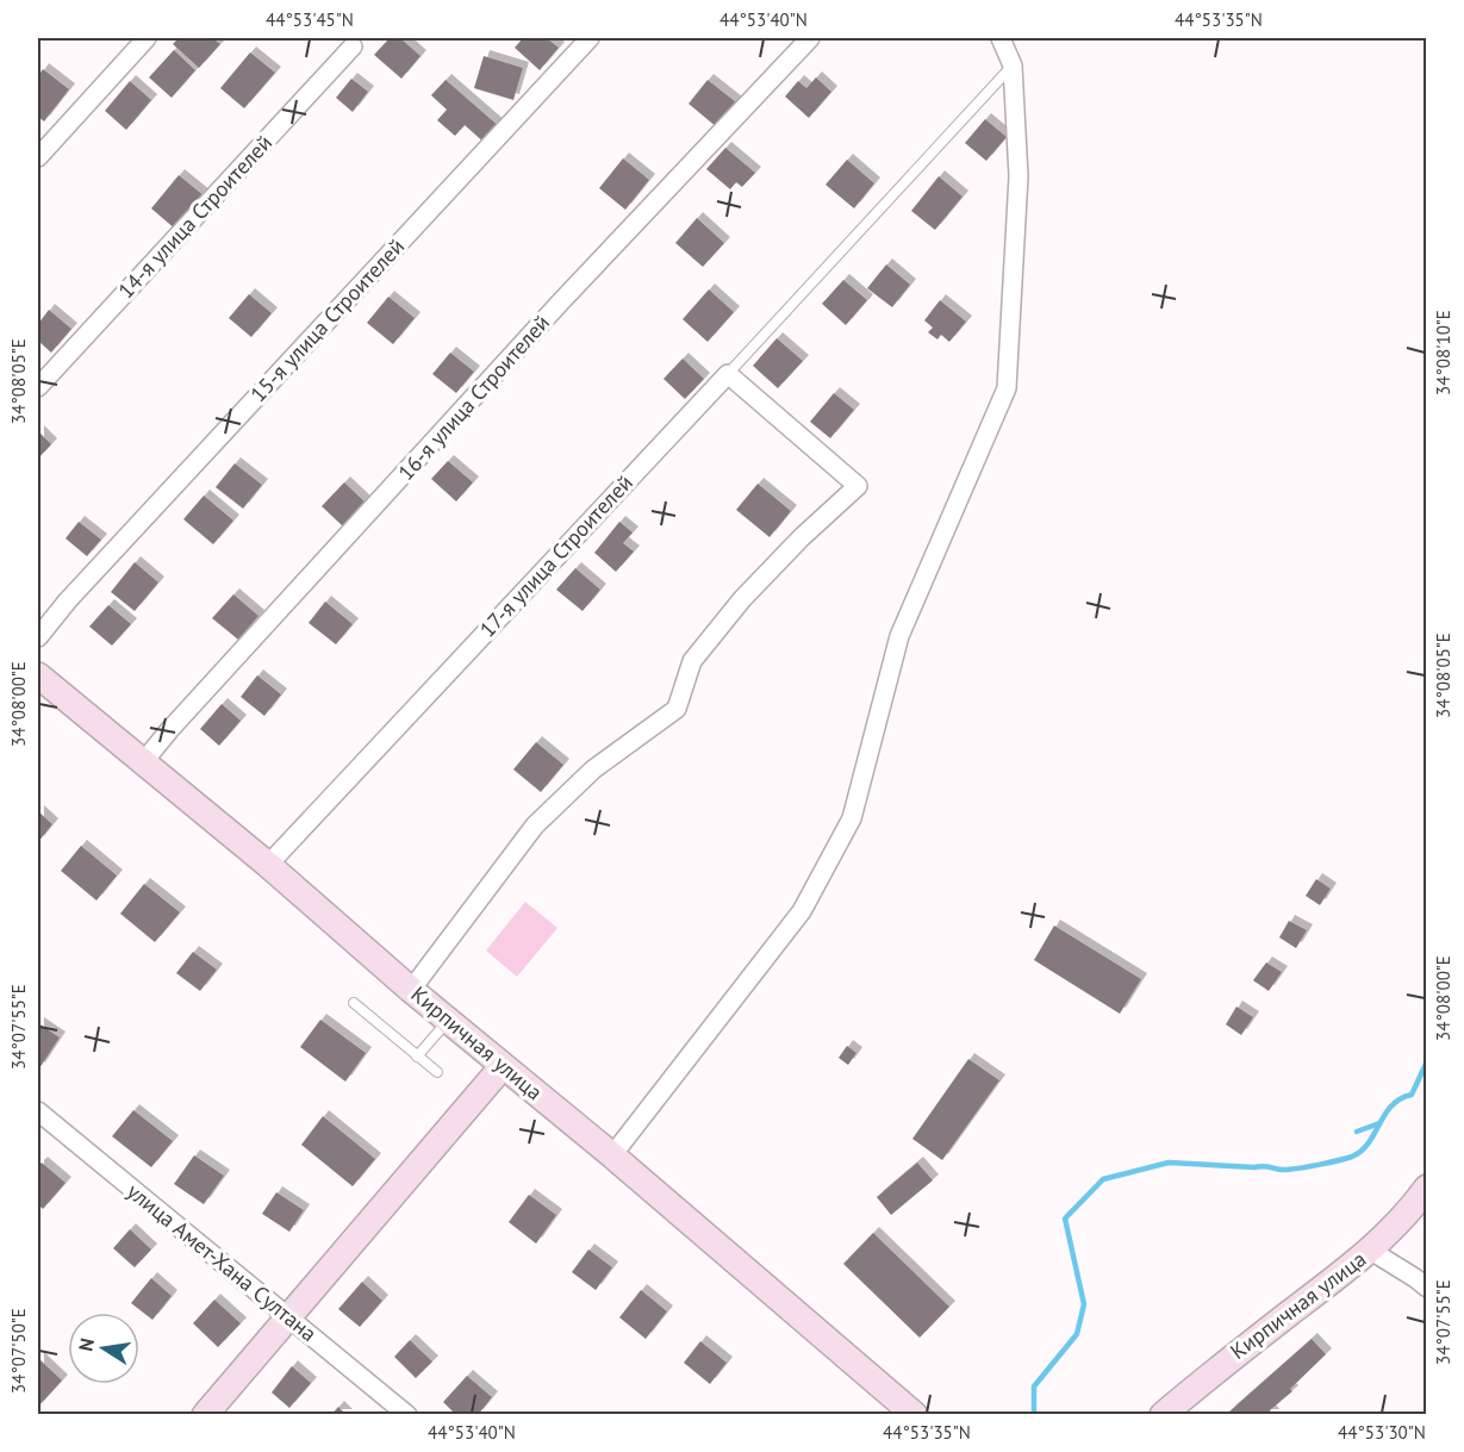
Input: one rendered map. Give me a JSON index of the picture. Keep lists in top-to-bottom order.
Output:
{
  "streets": {
    "main road": ["Кирпичная улица"],
    "street": [
      "14-я улица Строителей",
      "15-я улица Строителей",
      "16-я улица Строителей",
      "17-я улица Строителей",
      "улица Амет-Хана Султана"
    ]
  },
  "crossings": [
    ["16-я улица Строителей", "Кирпичная улица"],
    ["17-я улица Строителей", "Кирпичная улица"]
  ],
  "north": "left",
  "coordinates": [
    "44°53'45\"N",
    "44°53'40\"N",
    "44°53'35\"N",
    "34°08'10\"E",
    "34°08'05\"E",
    "34°08'00\"E",
    "34°07'55\"E",
    "34°07'50\"E",
    "44°53'30\"N"
  ]
}
